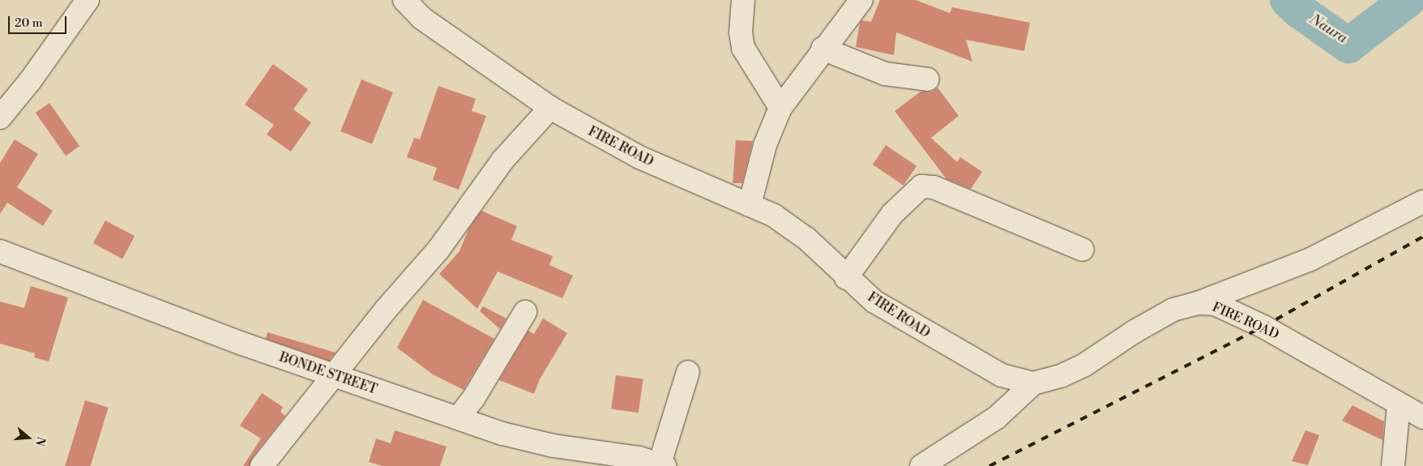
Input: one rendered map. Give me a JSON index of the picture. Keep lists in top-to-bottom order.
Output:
{
  "streets": {
    "street": ["FIRE ROAD", "BONDE STREET"]
  },
  "water": ["Naura"],
  "scale_bar": "20 m",
  "north": "right"
}
